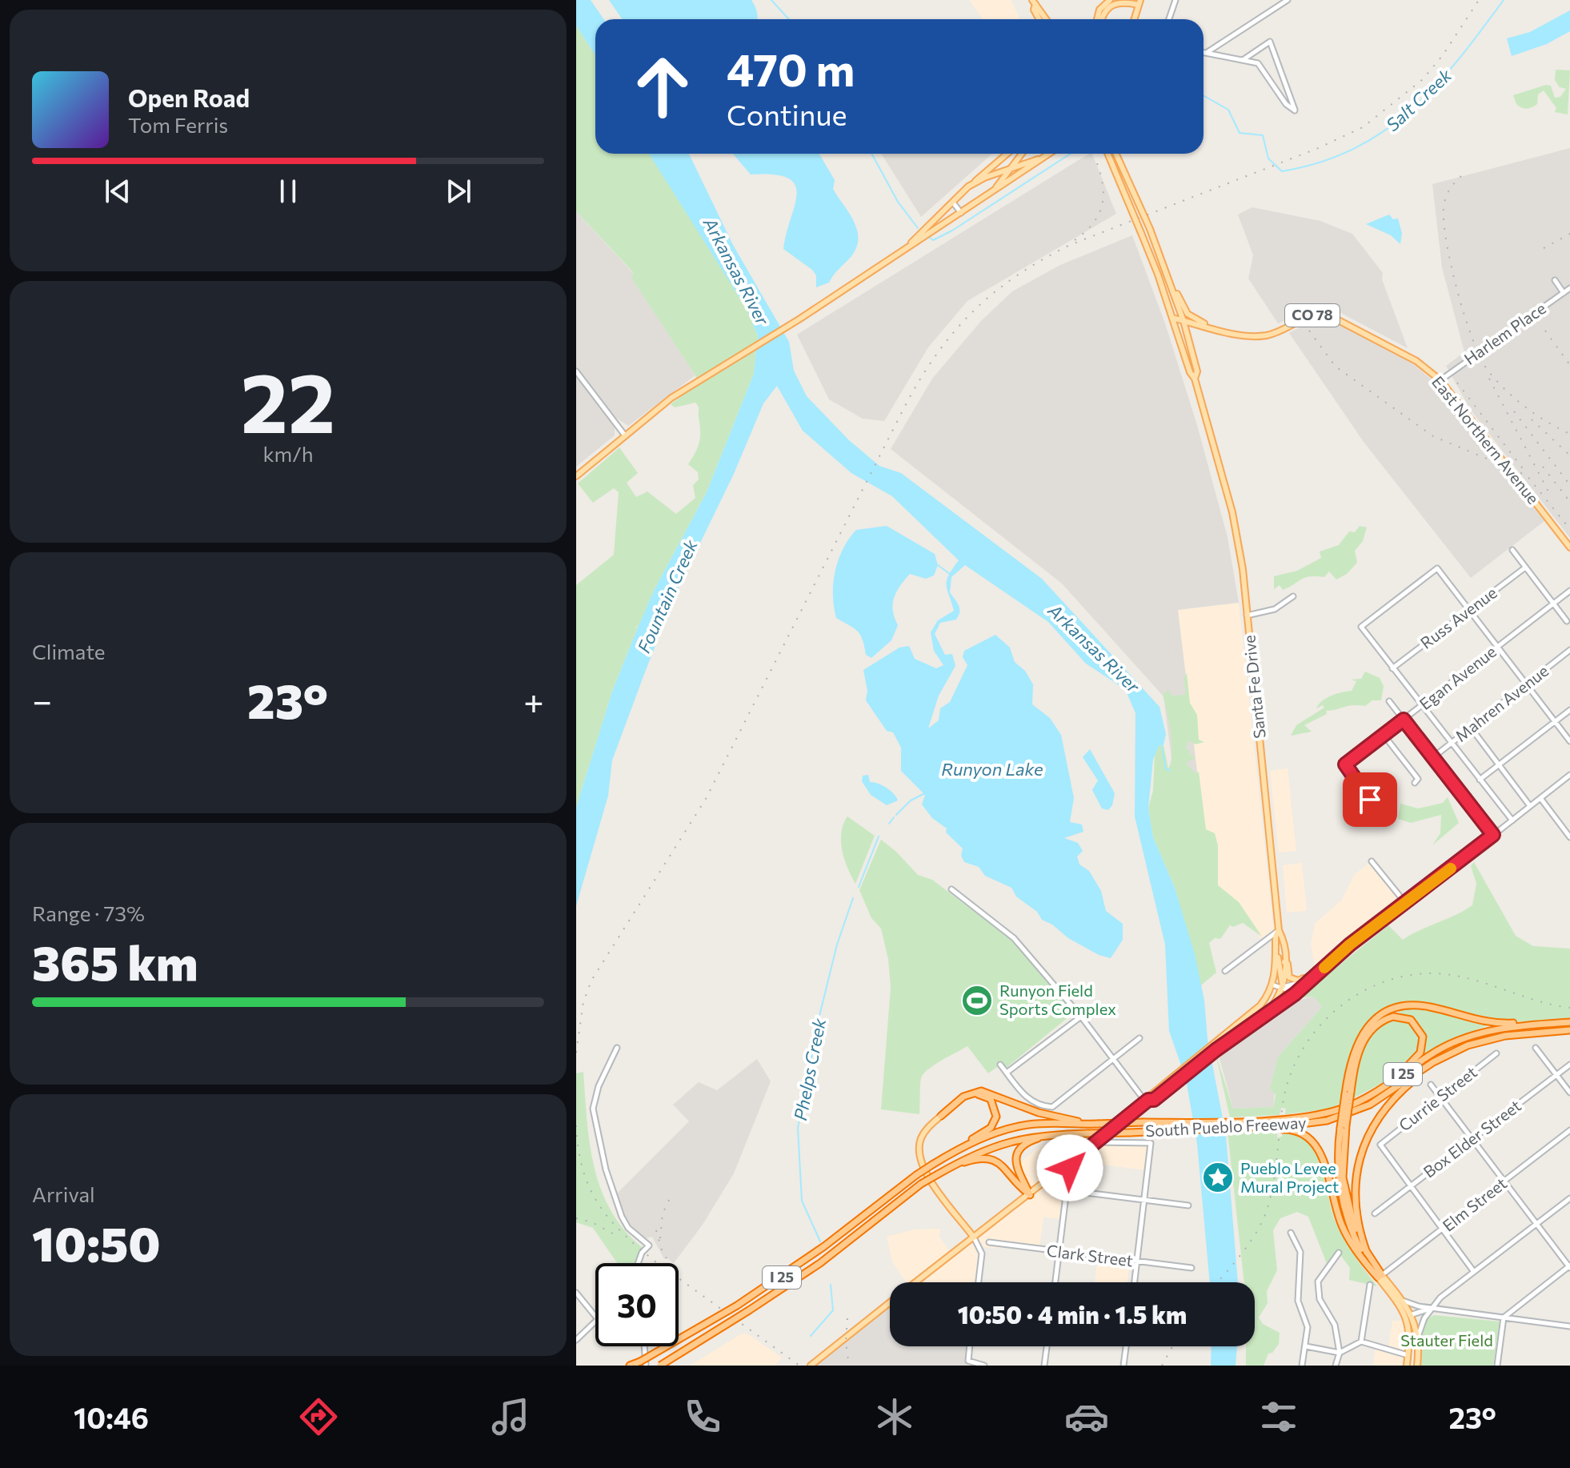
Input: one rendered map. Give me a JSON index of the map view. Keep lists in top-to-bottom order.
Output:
{
  "streets": {
    "highway": ["I 25", "South Pueblo Freeway"],
    "main road": ["CO 78", "East Northern Avenue", "Santa Fe Drive"],
    "street": [
      "Harlem Place",
      "Russ Avenue",
      "Egan Avenue",
      "Mahren Avenue",
      "Currie Street",
      "Box Elder Street",
      "Elm Street",
      "Clark Street"
    ]
  },
  "crossings": [
    ["Harlem Place", "East Northern Avenue"],
    ["Currie Street", "Box Elder Street"]
  ],
  "water": [
    "Salt Creek",
    "Arkansas River",
    "Fountain Creek",
    "Runyon Lake",
    "Phelps Creek"
  ],
  "parks": ["Stauter Field"],
  "places": {
    "sports": ["Runyon Field Sports Complex"],
    "place": ["Pueblo Levee Mural Project"]
  },
  "page": {
    "turn": ["470 m", "Continue"],
    "song": ["Open Road", "Tom Ferris"],
    "tile": [
      ["22", "km/h"],
      "Climate",
      ["Range · 73%", "365 km"],
      ["Arrival", "10:50"]
    ],
    "heat": ["−", "23°", "+"],
    "limit": "30",
    "trip": "10:50 · 4 min · 1.5 km",
    "tabs": ["10:46", "23°"]
  }
}
